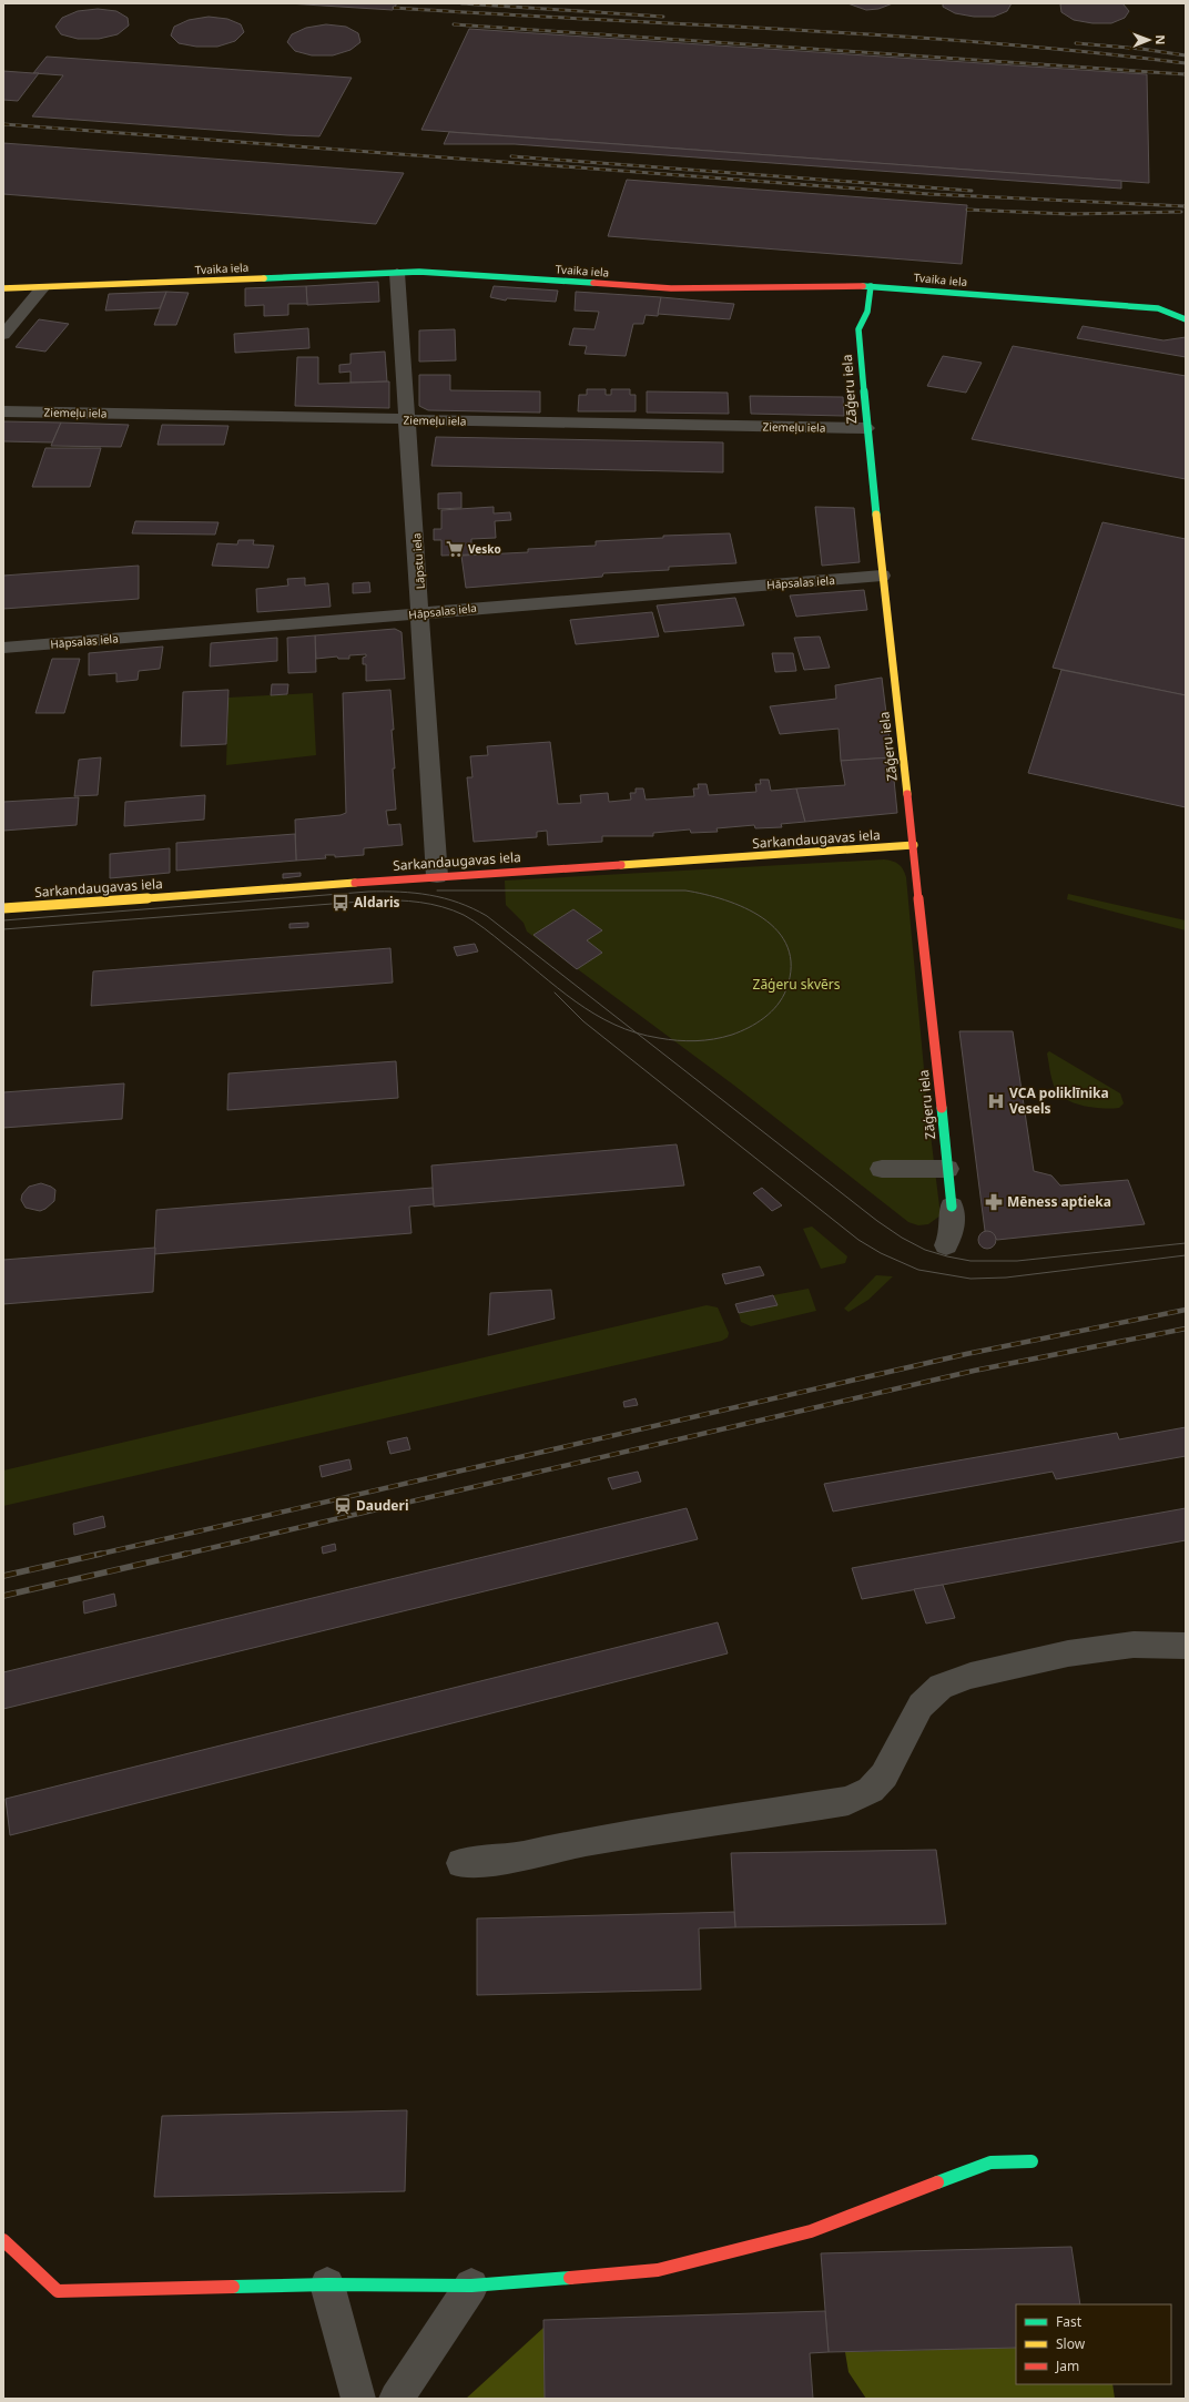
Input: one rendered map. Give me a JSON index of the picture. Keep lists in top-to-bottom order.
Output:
{
  "streets": {
    "street": [
      "Tvaika iela",
      "Zāģeru iela",
      "Ziemeļu iela",
      "Lāpstu iela",
      "Hāpsalas iela",
      "Sarkandaugavas iela"
    ]
  },
  "crossings": [
    ["Tvaika iela", "Zāģeru iela"],
    ["Tvaika iela", "Lāpstu iela"],
    ["Zāģeru iela", "Ziemeļu iela"],
    ["Zāģeru iela", "Hāpsalas iela"],
    ["Zāģeru iela", "Sarkandaugavas iela"],
    ["Ziemeļu iela", "Lāpstu iela"],
    ["Lāpstu iela", "Hāpsalas iela"],
    ["Lāpstu iela", "Sarkandaugavas iela"]
  ],
  "parks": ["Zāģeru skvērs"],
  "places": {
    "supermarket": ["Vesko"],
    "bus stop": ["Aldaris"],
    "hospital": ["VCA poliklīnika Vesels"],
    "pharmacy": ["Mēness aptieka"],
    "station": ["Dauderi"]
  },
  "legend": ["Fast", "Slow", "Jam"],
  "north": "right"
}
